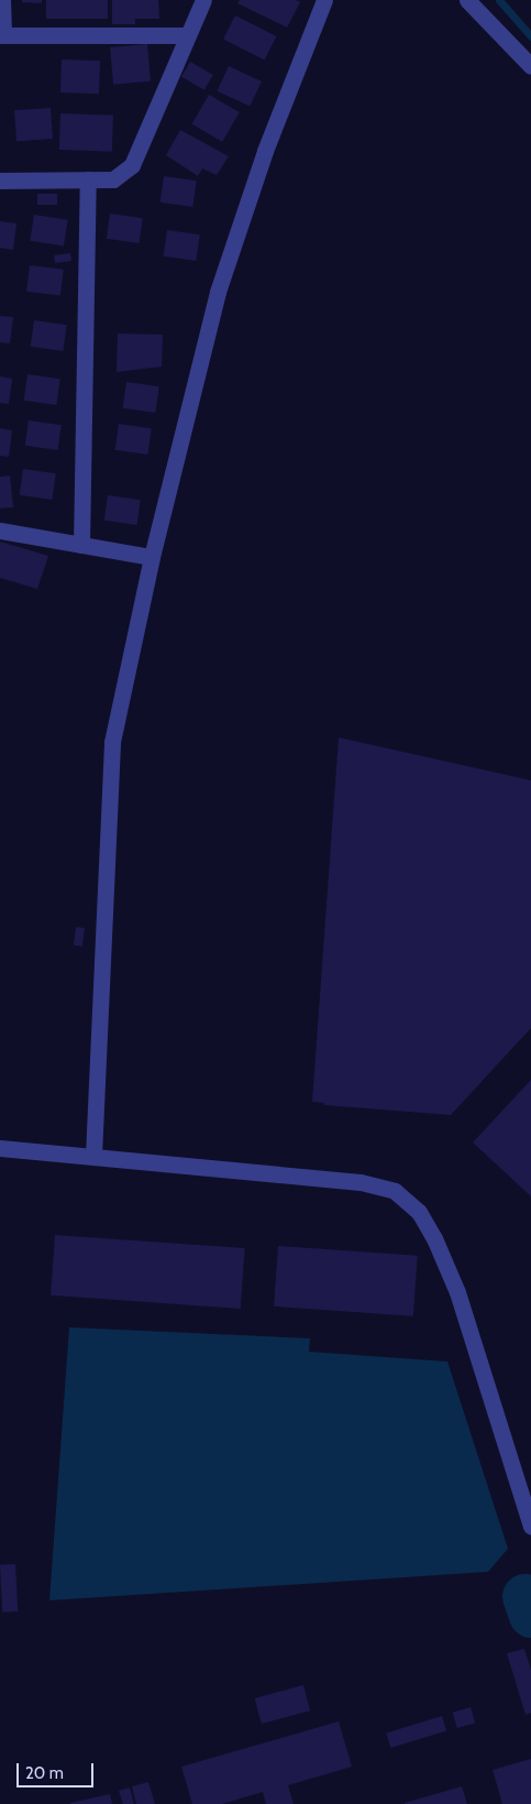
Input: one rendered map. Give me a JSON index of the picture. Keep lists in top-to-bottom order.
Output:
{
  "scale_bar": "20 m"
}
